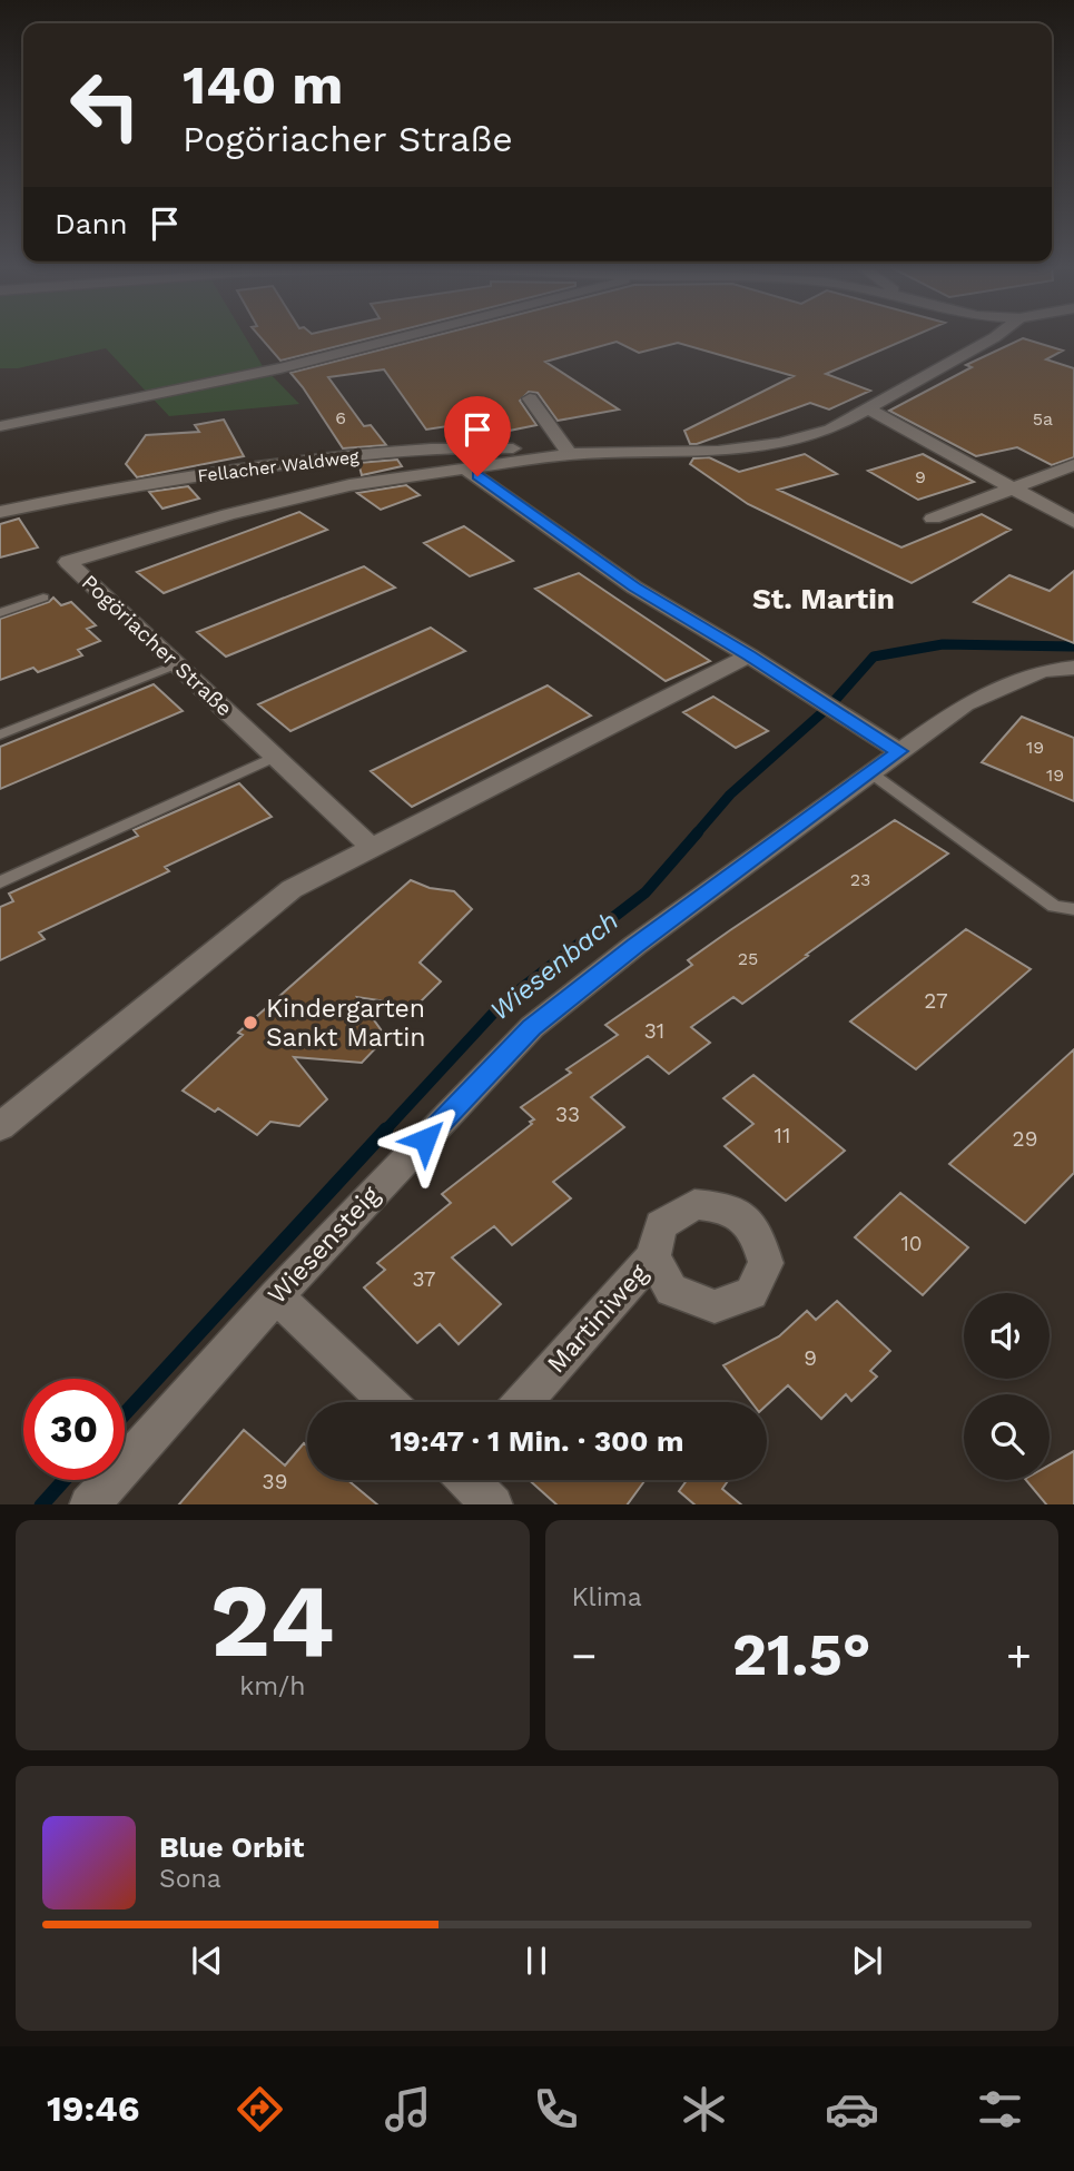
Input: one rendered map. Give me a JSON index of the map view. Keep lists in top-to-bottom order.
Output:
{
  "streets": {
    "street": [
      "Fellacher Waldweg",
      "Pogöriacher Straße",
      "Wiesensteig",
      "Martiniweg"
    ]
  },
  "crossings": [
    ["Fellacher Waldweg", "Pogöriacher Straße"]
  ],
  "districts": ["St. Martin"],
  "water": ["Wiesenbach"],
  "places": ["Kindergarten Sankt Martin"],
  "house_numbers": [
    "6",
    "5a",
    "9",
    "19",
    "19",
    "23",
    "25",
    "27",
    "31",
    "33",
    "11",
    "29",
    "10",
    "37",
    "9",
    "39"
  ],
  "page": {
    "turn": ["140 m", "Pogöriacher Straße"],
    "then": "Dann",
    "limit": "30",
    "trip": "19:47 · 1 Min. · 300 m",
    "tile": [
      ["24", "km/h"],
      "Klima"
    ],
    "heat": ["−", "21.5°", "+"],
    "song": ["Blue Orbit", "Sona"],
    "tabs": "19:46"
  }
}
